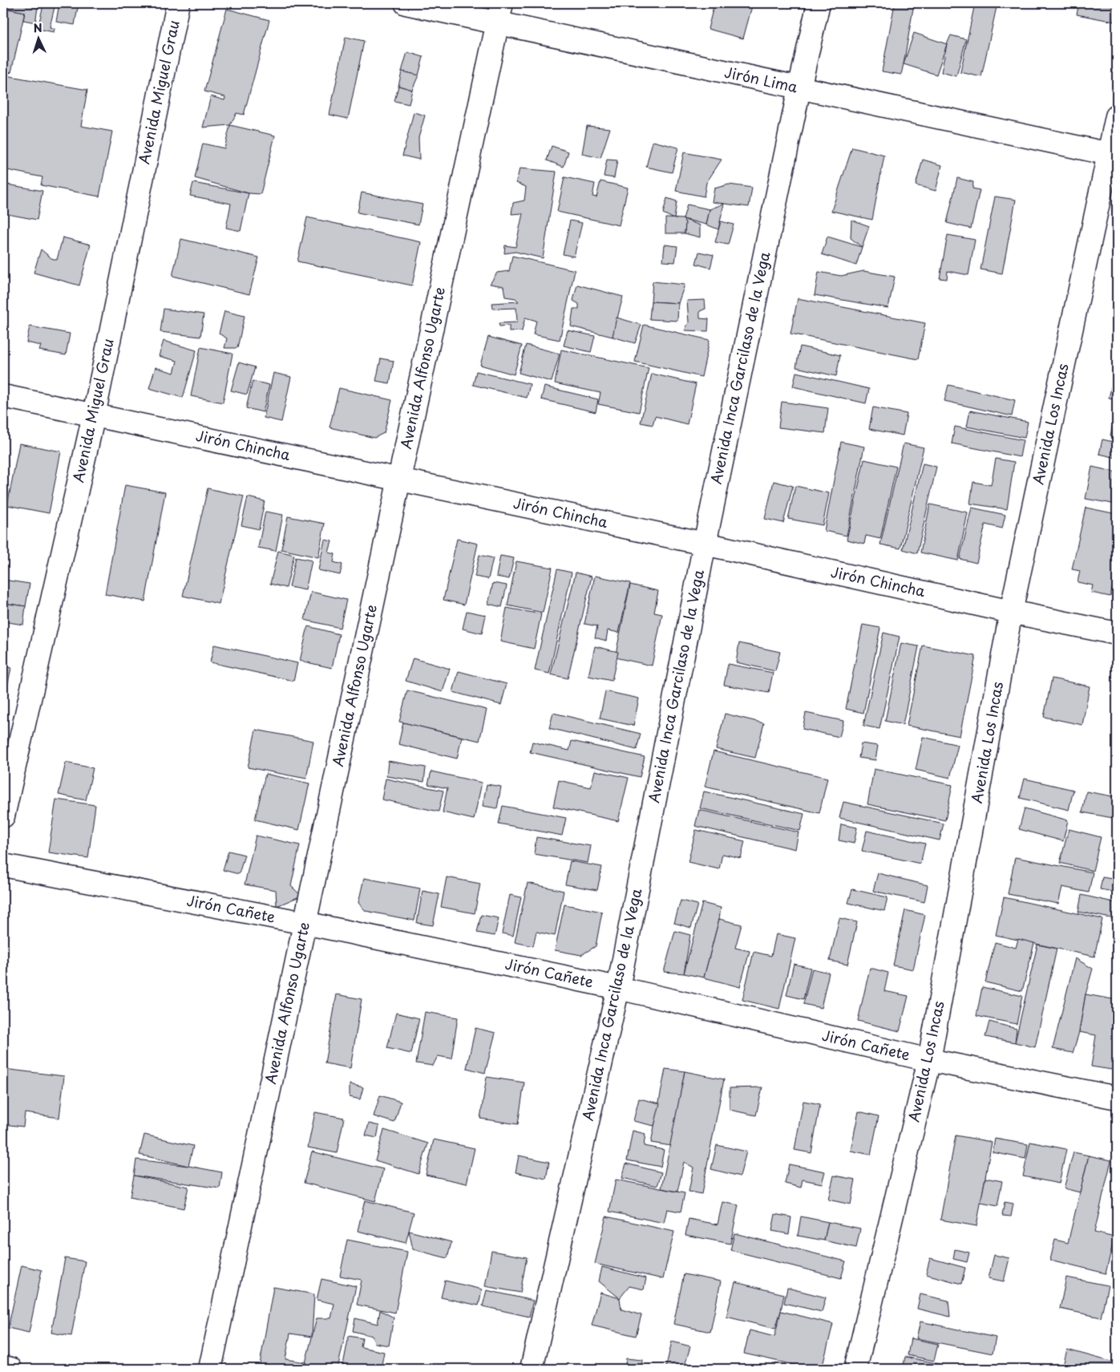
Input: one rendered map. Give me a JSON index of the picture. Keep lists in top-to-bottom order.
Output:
{
  "streets": {
    "street": [
      "Jirón Lima",
      "Avenida Miguel Grau",
      "Avenida Alfonso Ugarte",
      "Avenida Inca Garcilaso de la Vega",
      "Avenida Los Incas",
      "Jirón Chincha",
      "Jirón Cañete"
    ]
  },
  "crossings": [
    ["Jirón Lima", "Avenida Alfonso Ugarte"],
    ["Jirón Lima", "Avenida Inca Garcilaso de la Vega"],
    ["Jirón Lima", "Avenida Los Incas"],
    ["Avenida Miguel Grau", "Jirón Chincha"],
    ["Avenida Alfonso Ugarte", "Jirón Chincha"],
    ["Avenida Alfonso Ugarte", "Jirón Cañete"],
    ["Avenida Inca Garcilaso de la Vega", "Jirón Chincha"],
    ["Avenida Inca Garcilaso de la Vega", "Jirón Cañete"],
    ["Avenida Los Incas", "Jirón Chincha"],
    ["Avenida Los Incas", "Jirón Cañete"]
  ],
  "north": "top"
}
